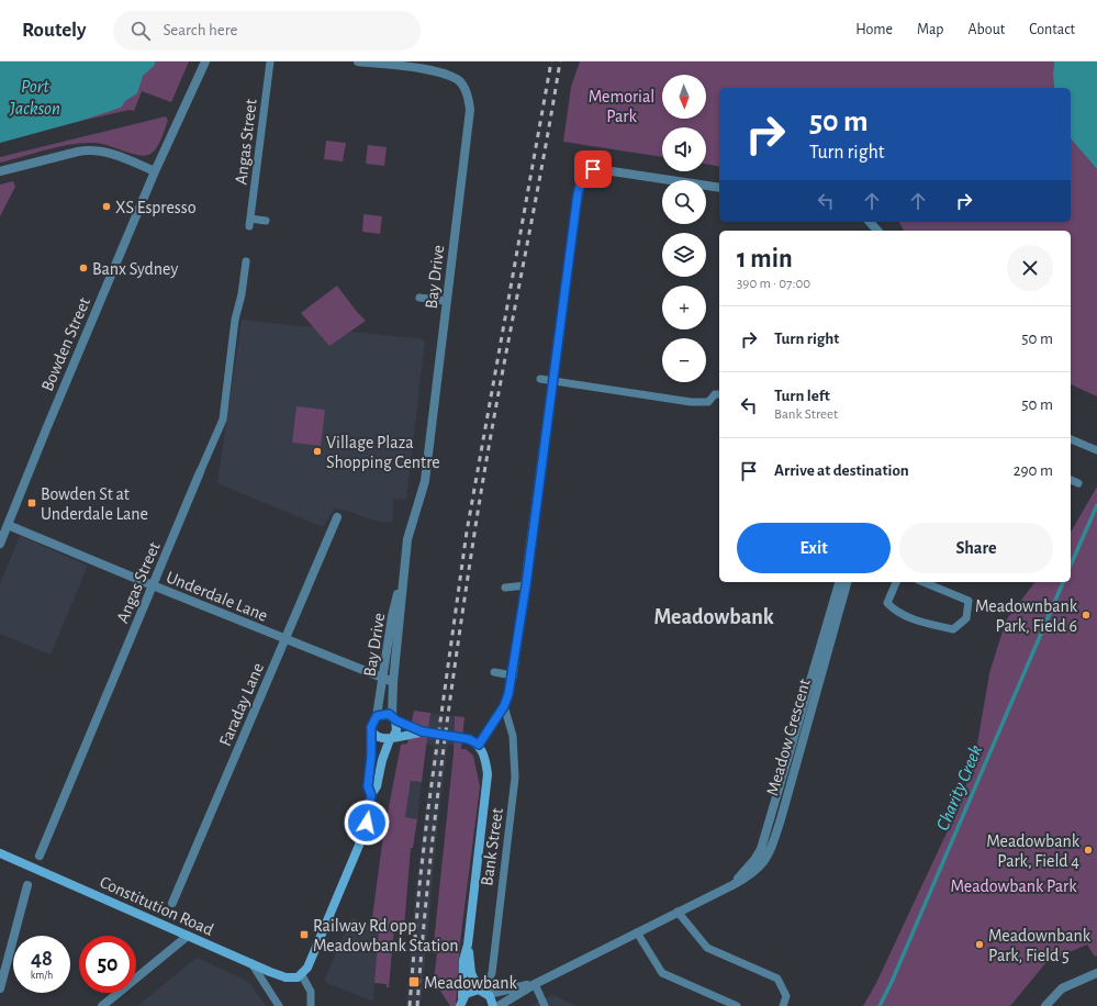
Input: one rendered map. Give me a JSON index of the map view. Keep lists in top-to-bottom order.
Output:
{
  "streets": {
    "main road": ["Bank Street", "Constitution Road"],
    "street": [
      "Angas Street",
      "Bay Drive",
      "Bowden Street",
      "Underdale Lane",
      "Faraday Lane",
      "Meadow Crescent"
    ]
  },
  "crossings": [
    ["Angas Street", "Underdale Lane"],
    ["Bay Drive", "Underdale Lane"],
    ["Bowden Street", "Underdale Lane"],
    ["Underdale Lane", "Faraday Lane"],
    ["Meadow Crescent", "Bank Street"]
  ],
  "districts": ["Meadowbank"],
  "water": ["Port Jackson", "Charity Creek"],
  "parks": ["Memorial Park", "Meadowbank Park"],
  "places": {
    "other": [
      "XS Espresso",
      "Banx Sydney",
      "Village Plaza Shopping Centre",
      "Meadownbank Park, Field 6",
      "Meadowbank Park, Field 4",
      "Meadownbank Park, Field 5"
    ],
    "transit": ["Bowden St at Underdale Lane", "Railway Rd opp Meadowbank Station", "Meadowbank"]
  },
  "north": "bottom",
  "page": {
    "header": "Routely",
    "search": "Search here",
    "nav": [
      "Home",
      "Map",
      "About",
      "Contact"
    ],
    "map_buttons": ["+", "−"],
    "turn": ["50 m", "Turn right"],
    "heading": ["1 min", "390 m · 07:00"],
    "list": [
      {
        "name": "Turn right",
        "value": "50 m"
      },
      {
        "name": "Turn left",
        "note": "Bank Street",
        "value": "50 m"
      },
      {
        "name": "Arrive at destination",
        "value": "290 m"
      }
    ],
    "buttons": ["Exit", "Share"],
    "speed": "48 km/h",
    "limit": "50"
  }
}
